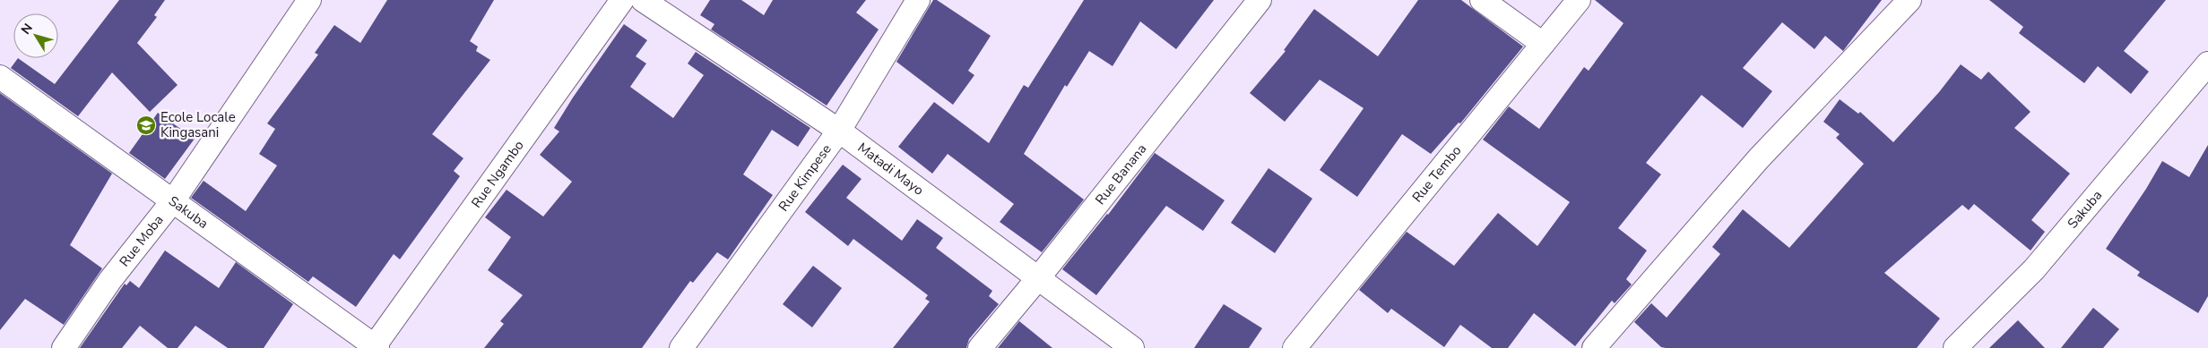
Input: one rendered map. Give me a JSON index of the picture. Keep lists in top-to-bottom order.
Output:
{
  "streets": {
    "street": [
      "Matadi Mayo",
      "Rue Ngambo",
      "Rue Banana",
      "Rue Tembo",
      "Rue Kimpese",
      "Sakuba",
      "Rue Moba"
    ]
  },
  "crossings": [
    ["Matadi Mayo", "Rue Banana"],
    ["Matadi Mayo", "Rue Kimpese"],
    ["Rue Ngambo", "Sakuba"],
    ["Sakuba", "Rue Moba"]
  ],
  "places": {
    "school or university": ["Ecole Locale Kingasani"]
  },
  "north": "top left"
}
